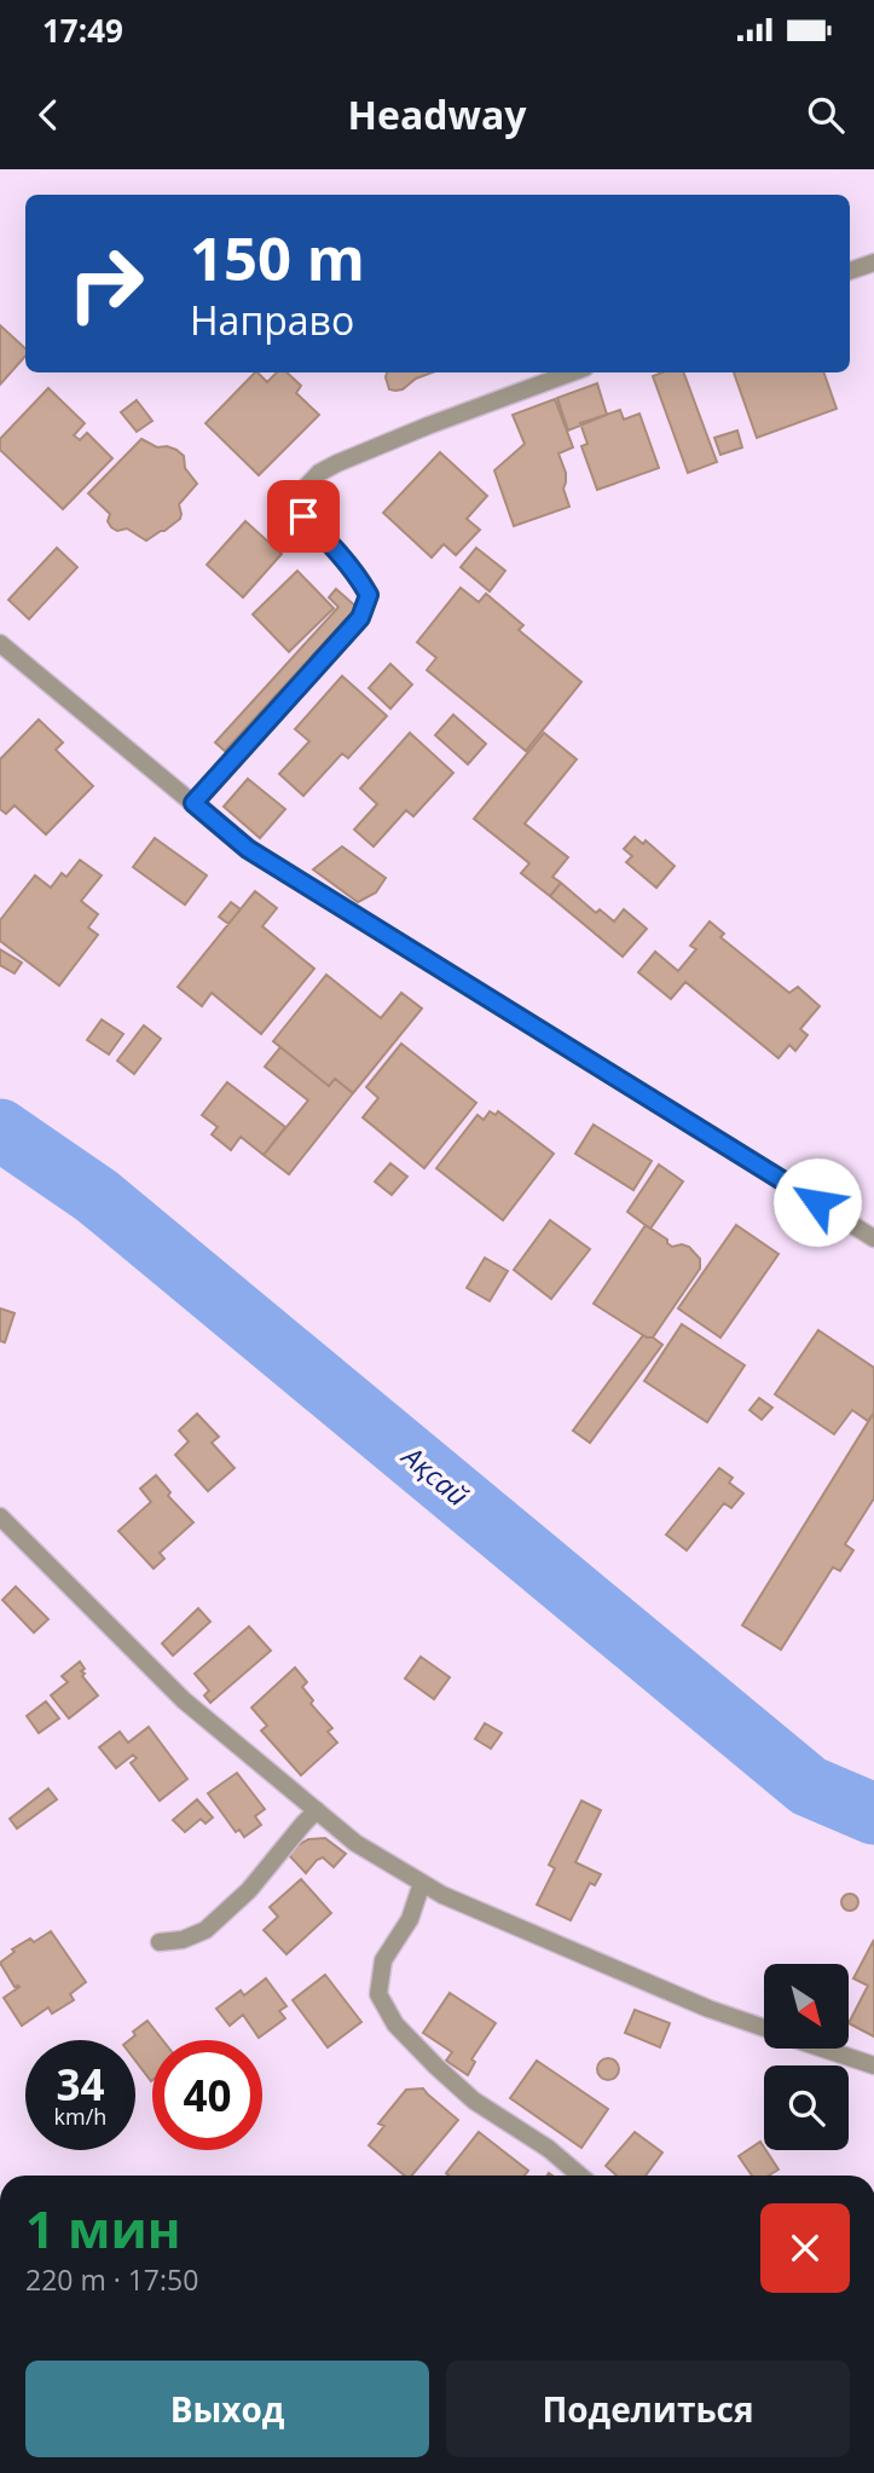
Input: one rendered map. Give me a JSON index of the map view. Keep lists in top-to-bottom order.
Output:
{
  "water": ["Ақсай"],
  "north": "bottom right",
  "page": {
    "status": "17:49",
    "header": "Headway",
    "turn": ["150 m", "Направо"],
    "speed": "34 km/h",
    "limit": "40",
    "heading": ["1 мин", "220 m · 17:50"],
    "buttons": ["Выход", "Поделиться"]
  }
}
